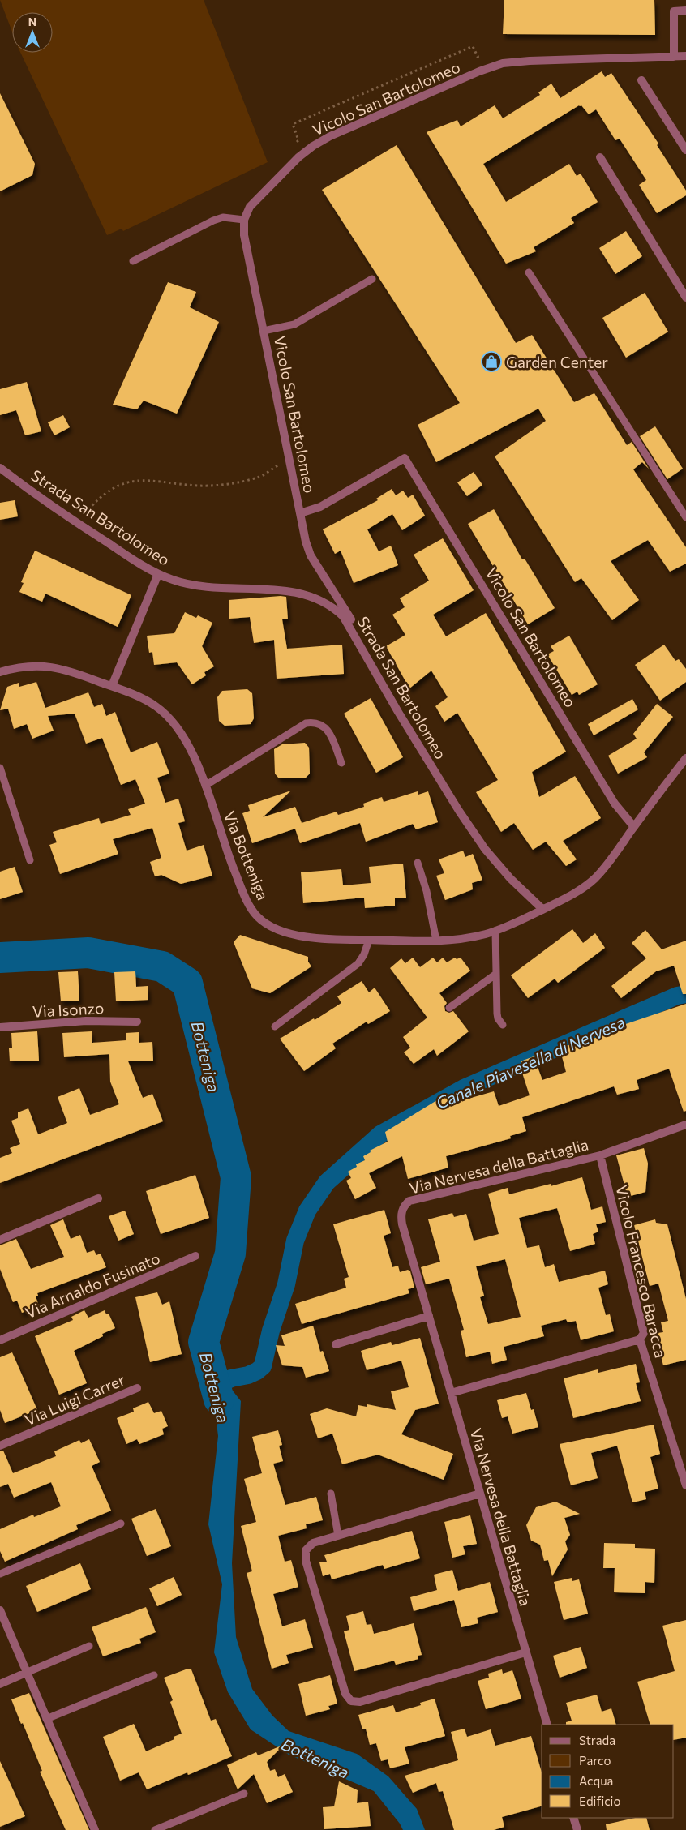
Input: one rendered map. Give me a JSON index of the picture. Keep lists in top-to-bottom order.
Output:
{
  "streets": {
    "street": [
      "Vicolo San Bartolomeo",
      "Strada San Bartolomeo",
      "Via Botteniga",
      "Via Isonzo",
      "Via Nervesa della Battaglia",
      "Vicolo Francesco Baracca",
      "Via Arnaldo Fusinato",
      "Via Luigi Carrer"
    ]
  },
  "crossings": [
    ["Vicolo San Bartolomeo", "Strada San Bartolomeo"],
    ["Strada San Bartolomeo", "Via Botteniga"],
    ["Via Nervesa della Battaglia", "Vicolo Francesco Baracca"]
  ],
  "water": ["Botteniga", "Canale Piavesella di Nervesa"],
  "places": {
    "shop": ["Garden Center"]
  },
  "legend": [
    "Strada",
    "Parco",
    "Acqua",
    "Edificio"
  ],
  "north": "top"
}
